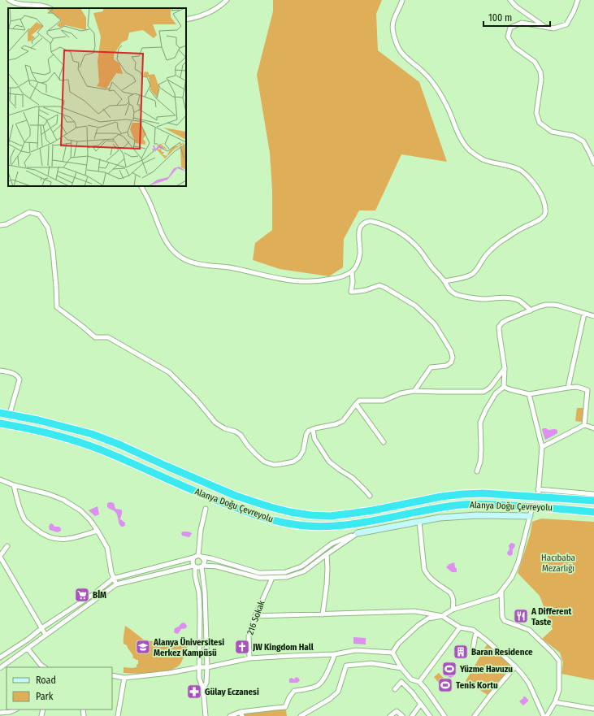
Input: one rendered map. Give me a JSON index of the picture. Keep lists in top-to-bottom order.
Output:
{
  "streets": {
    "highway": ["Alanya Doğu Çevreyolu"],
    "street": ["216 Sokak"]
  },
  "parks": ["Hacıbaba Mezarlığı"],
  "places": {
    "supermarket": ["BİM"],
    "restaurant": ["A Different Taste"],
    "school or university": ["Alanya Üniversitesi Merkez Kampüsü"],
    "church": ["JW Kingdom Hall"],
    "building": ["Baran Residence"],
    "sports": ["Yüzme Havuzu", "Tenis Kortu"],
    "pharmacy": ["Gülay Eczanesi"]
  },
  "legend": ["Road", "Park"],
  "scale_bar": "100 m"
}
